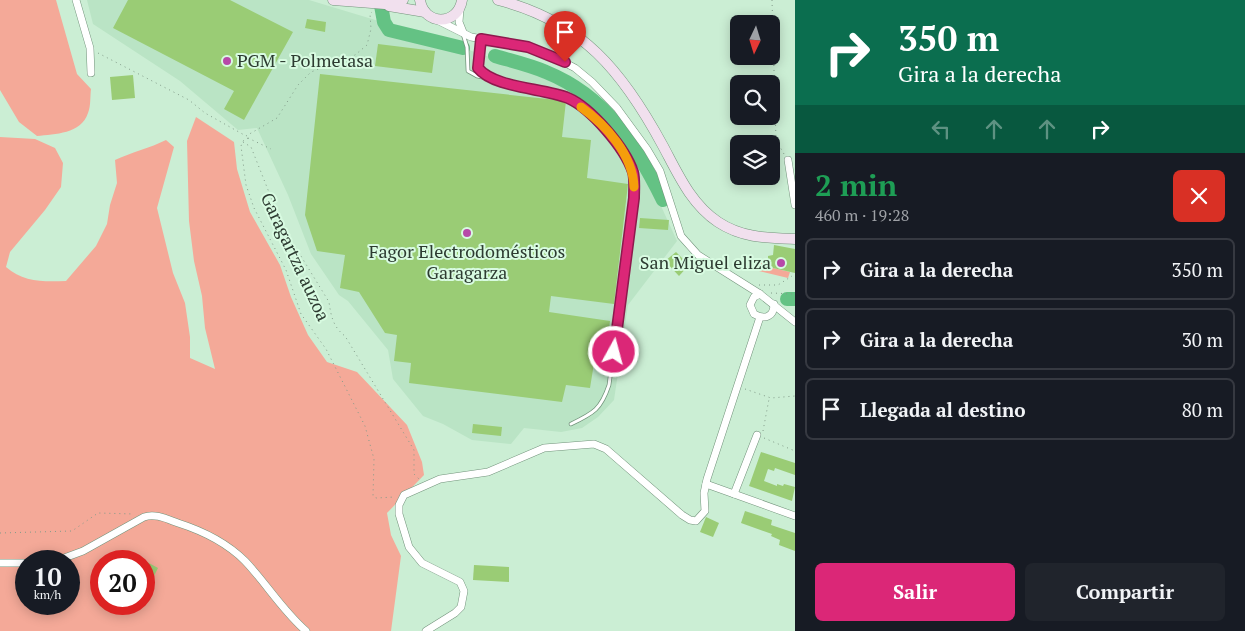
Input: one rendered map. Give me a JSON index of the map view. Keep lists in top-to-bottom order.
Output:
{
  "streets": {
    "path": ["Garagartza auzoa"]
  },
  "places": ["PGM - Polmetasa", "Fagor Electrodomésticos Garagarza", "San Miguel eliza"],
  "north": "bottom",
  "page": {
    "turn": ["350 m", "Gira a la derecha"],
    "heading": ["2 min", "460 m · 19:28"],
    "list": [
      {
        "name": "Gira a la derecha",
        "value": "350 m"
      },
      {
        "name": "Gira a la derecha",
        "value": "30 m"
      },
      {
        "name": "Llegada al destino",
        "value": "80 m"
      }
    ],
    "speed": "10 km/h",
    "limit": "20",
    "buttons": ["Salir", "Compartir"]
  }
}
